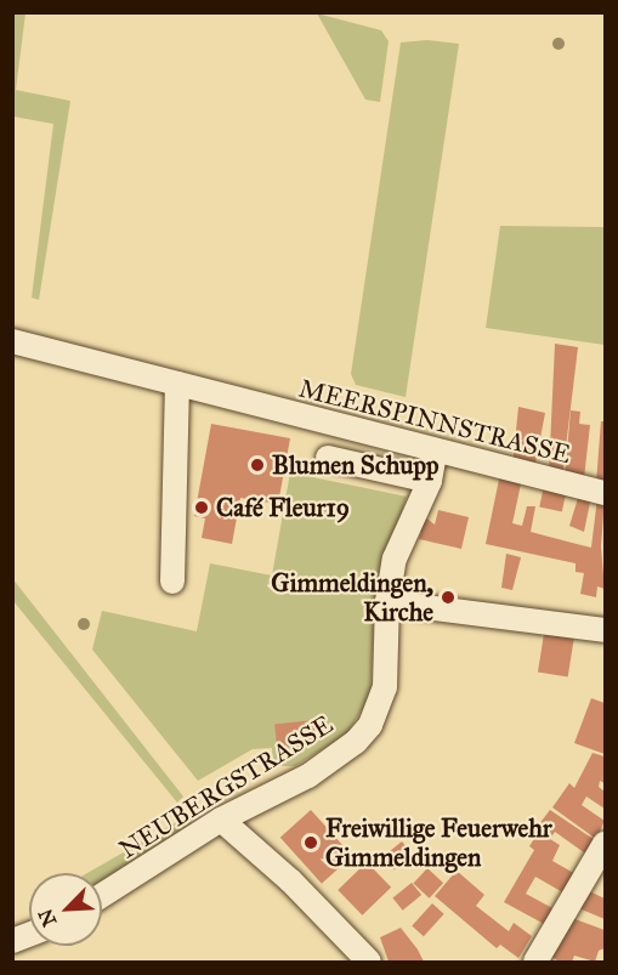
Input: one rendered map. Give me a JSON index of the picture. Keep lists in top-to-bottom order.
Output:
{
  "streets": {
    "street": ["MEERSPINNSTRASSE", "NEUBERGSTRASSE"]
  },
  "crossings": [
    ["MEERSPINNSTRASSE", "NEUBERGSTRASSE"]
  ],
  "places": [
    "Blumen Schupp",
    "Café Fleur19",
    "Gimmeldingen, Kirche",
    "Freiwillige Feuerwehr Gimmeldingen"
  ],
  "north": "bottom left"
}
